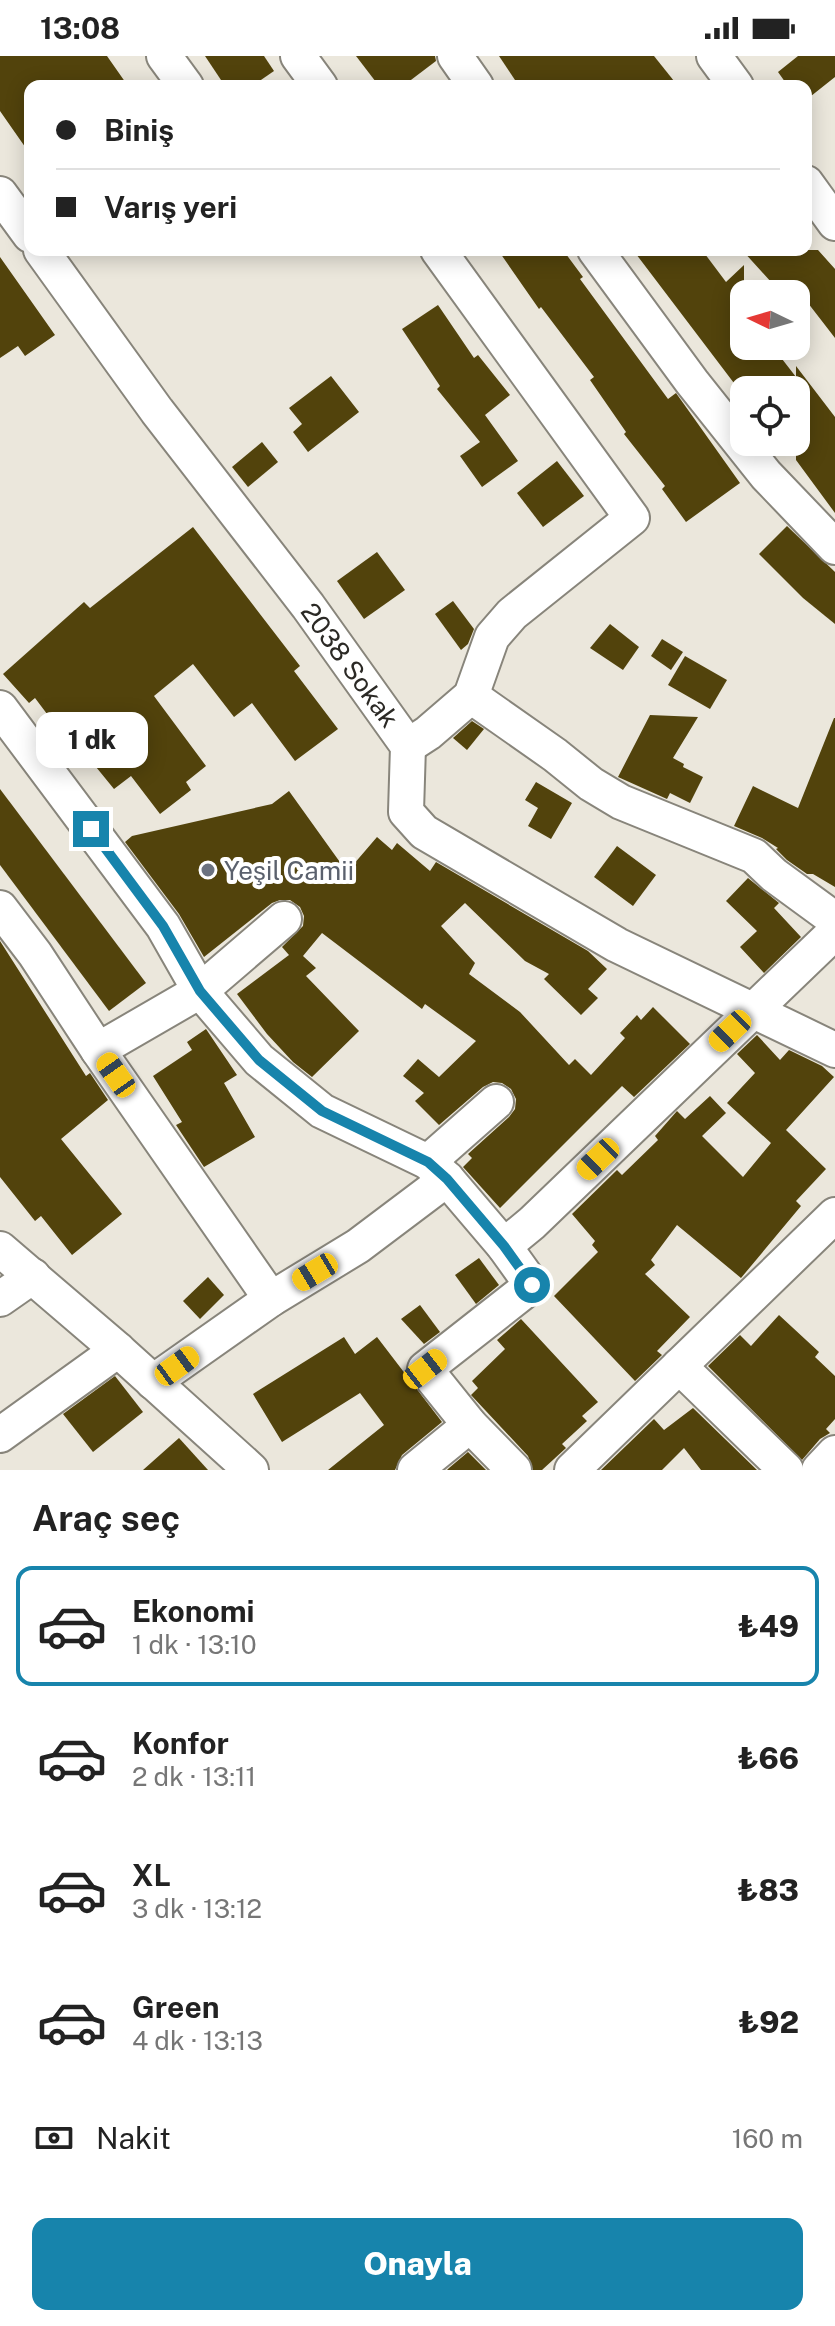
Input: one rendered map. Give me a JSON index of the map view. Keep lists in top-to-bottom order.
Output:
{
  "streets": {
    "street": ["2038 Sokak"]
  },
  "places": ["Yeşil Camii"],
  "north": "left",
  "page": {
    "status": "13:08",
    "banner": ["Biniş", "Varış yeri"],
    "bubble": "1 dk",
    "heading": "Araç seç",
    "list": [
      {
        "name": "Ekonomi",
        "note": "1 dk · 13:10",
        "value": "₺49"
      },
      {
        "name": "Konfor",
        "note": "2 dk · 13:11",
        "value": "₺66"
      },
      {
        "name": "XL",
        "note": "3 dk · 13:12",
        "value": "₺83"
      },
      {
        "name": "Green",
        "note": "4 dk · 13:13",
        "value": "₺92"
      }
    ],
    "pay": ["Nakit", "160 m"],
    "buttons": "Onayla"
  }
}
